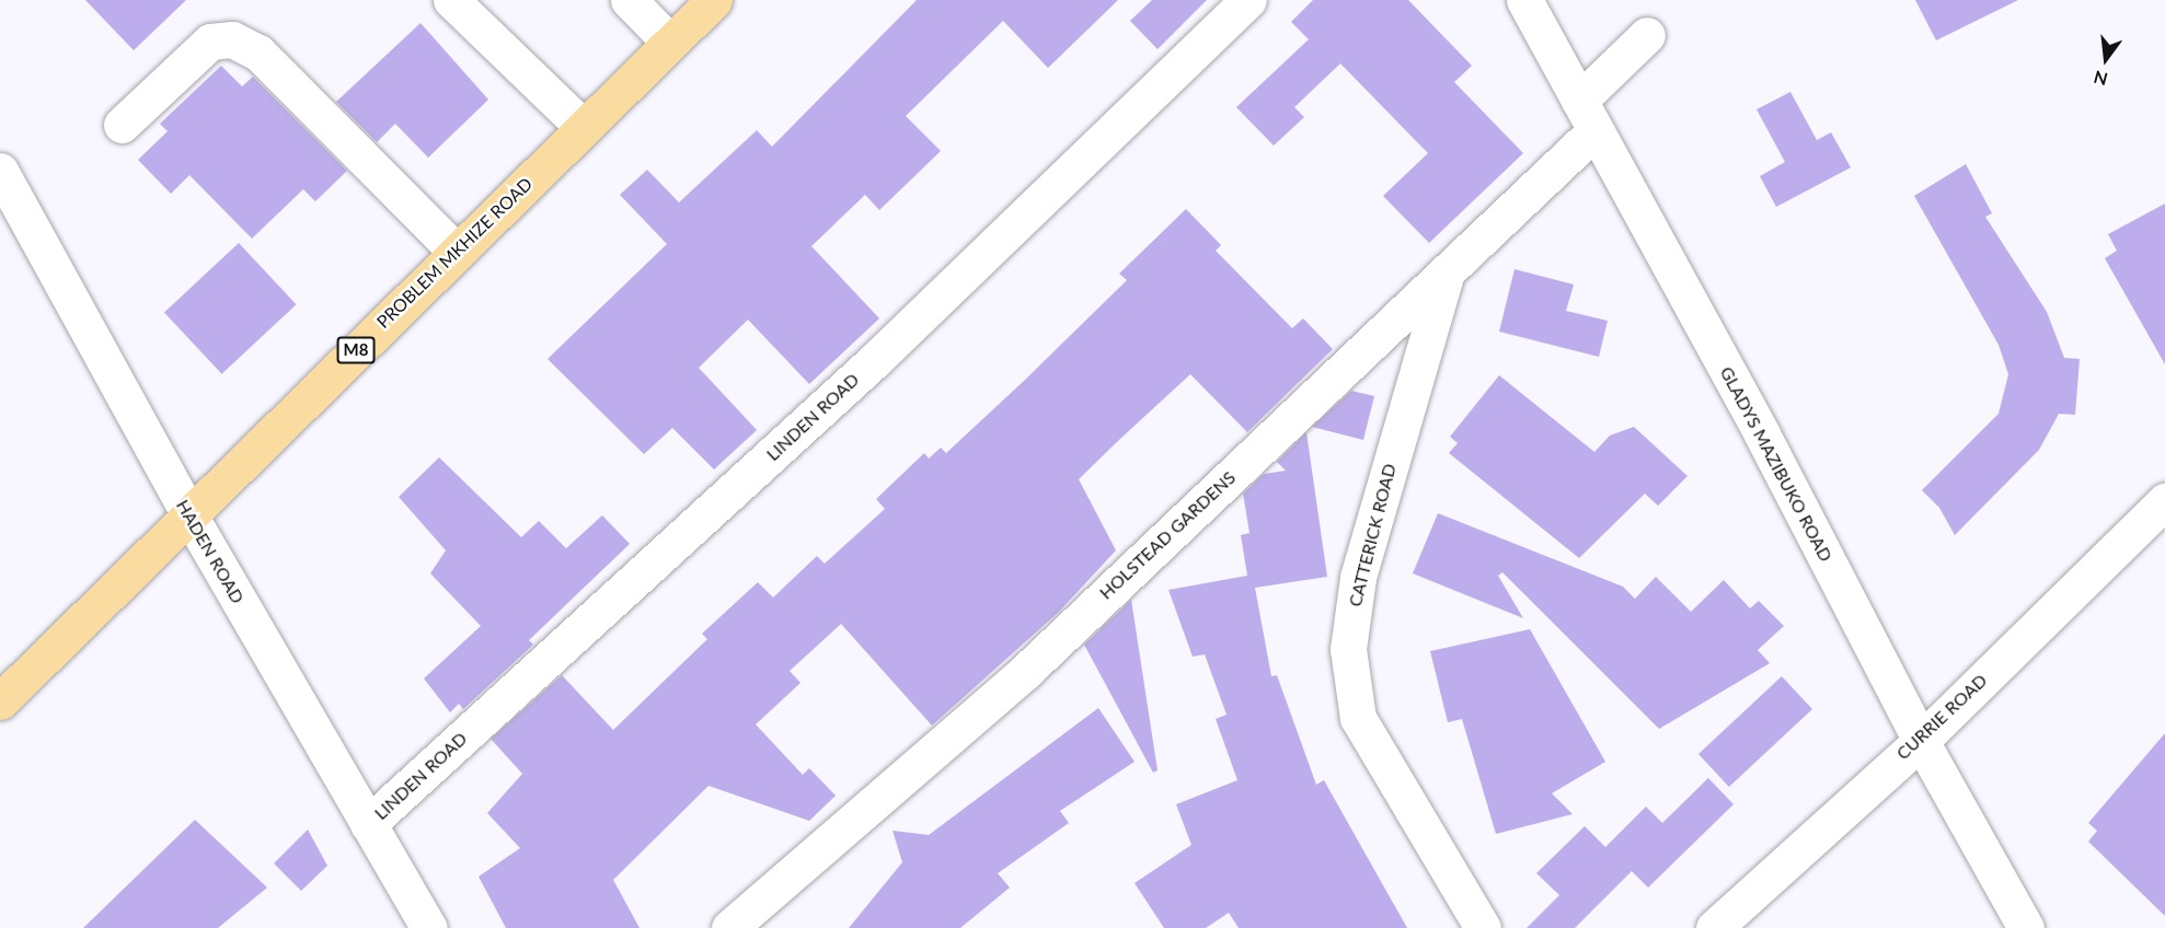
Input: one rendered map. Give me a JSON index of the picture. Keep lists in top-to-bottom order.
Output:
{
  "streets": {
    "main road": ["PROBLEM MKHIZE ROAD", "M8"],
    "street": [
      "LINDEN ROAD",
      "GLADYS MAZIBUKO ROAD",
      "HOLSTEAD GARDENS",
      "CATTERICK ROAD",
      "HADEN ROAD",
      "CURRIE ROAD"
    ]
  },
  "crossings": [
    ["PROBLEM MKHIZE ROAD", "HADEN ROAD"],
    ["LINDEN ROAD", "HADEN ROAD"],
    ["GLADYS MAZIBUKO ROAD", "HOLSTEAD GARDENS"],
    ["GLADYS MAZIBUKO ROAD", "CURRIE ROAD"],
    ["HOLSTEAD GARDENS", "CATTERICK ROAD"]
  ],
  "north": "bottom"
}
